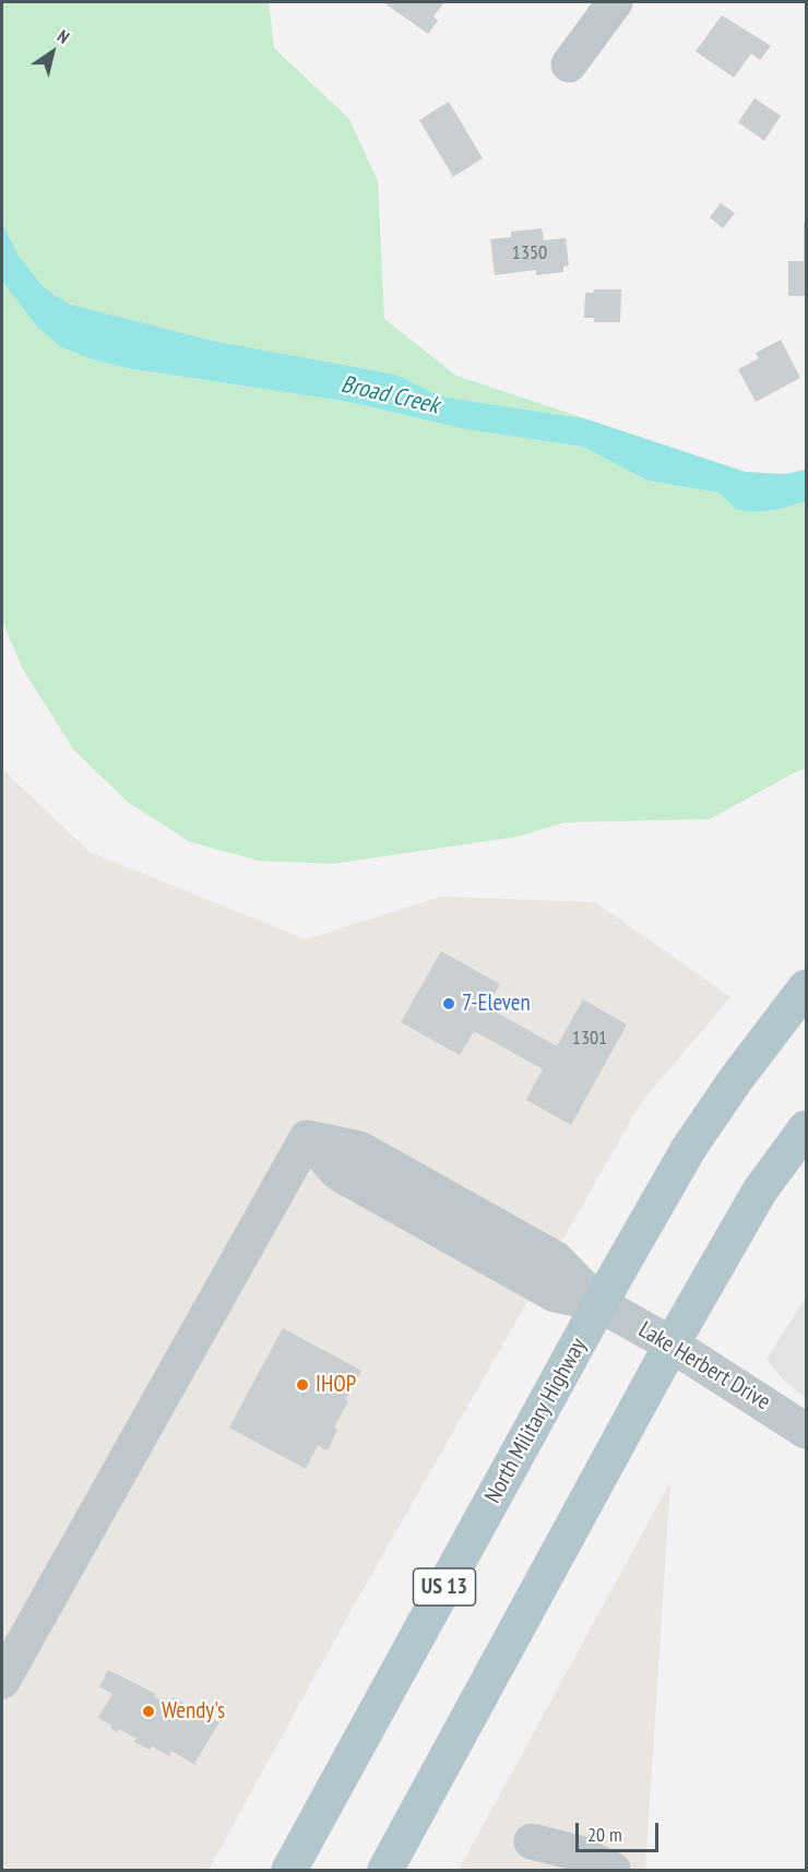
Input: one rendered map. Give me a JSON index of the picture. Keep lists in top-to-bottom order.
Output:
{
  "streets": {
    "main road": ["North Military Highway", "US 13"],
    "street": ["Lake Herbert Drive"]
  },
  "crossings": [
    ["Lake Herbert Drive", "North Military Highway"]
  ],
  "water": ["Broad Creek"],
  "places": ["7-Eleven", "IHOP", "Wendy's"],
  "house_numbers": ["1350", "1301"],
  "scale_bar": "20 m",
  "north": "top right"
}
